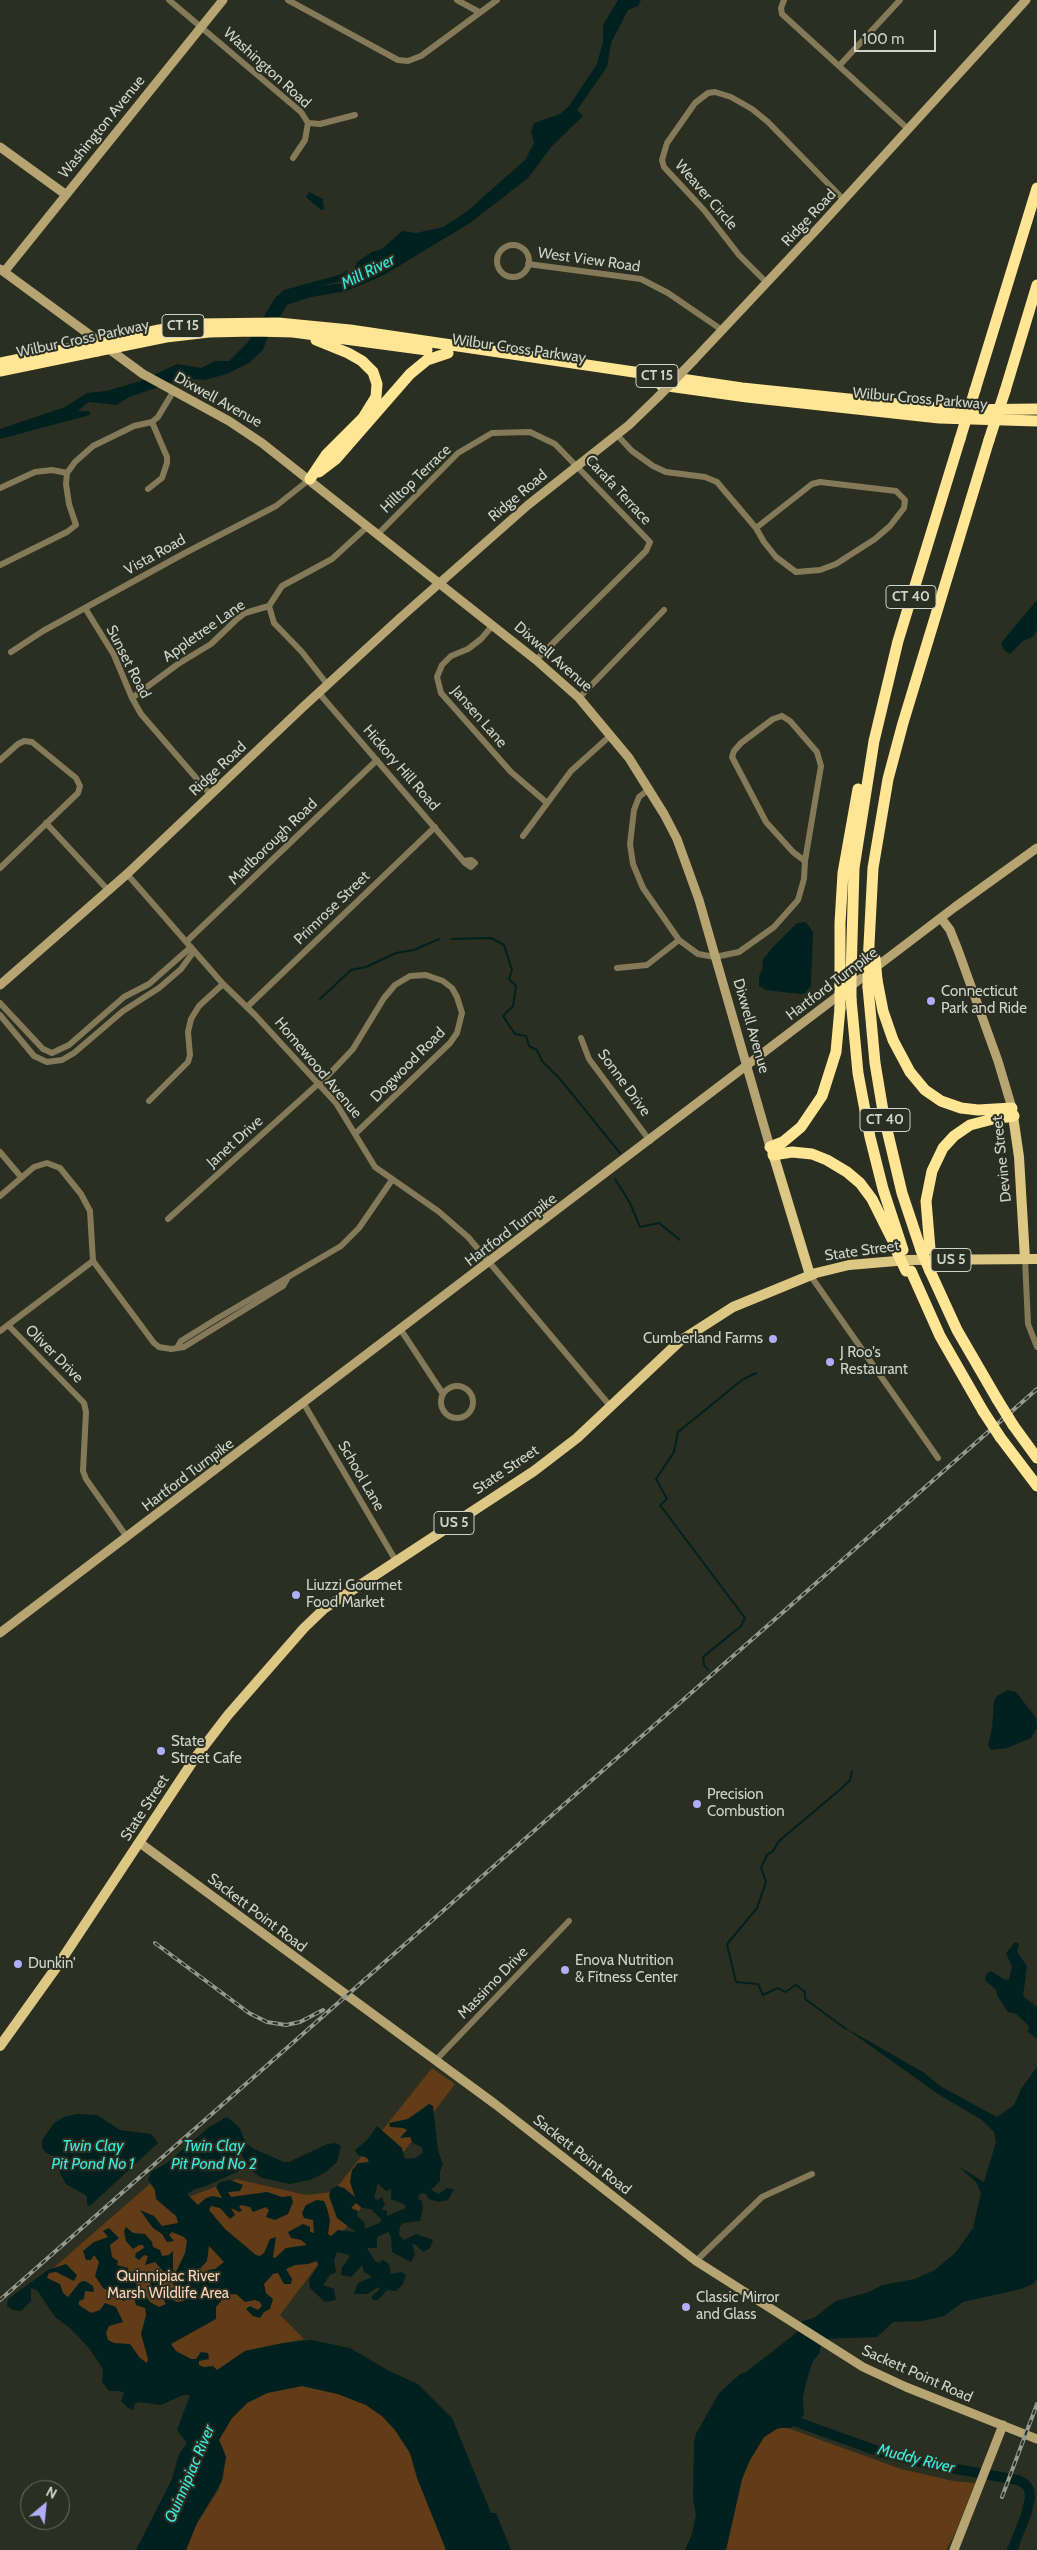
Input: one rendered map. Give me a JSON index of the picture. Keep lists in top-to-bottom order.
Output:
{
  "streets": {
    "highway": ["CT 15", "Wilbur Cross Parkway", "CT 40"],
    "main road": [
      "Washington Avenue",
      "Ridge Road",
      "Dixwell Avenue",
      "Hartford Turnpike",
      "Devine Street",
      "State Street",
      "US 5",
      "Sackett Point Road"
    ],
    "street": [
      "Washington Road",
      "Weaver Circle",
      "West View Road",
      "Hilltop Terrace",
      "Carafa Terrace",
      "Vista Road",
      "Appletree Lane",
      "Sunset Road",
      "Jansen Lane",
      "Hickory Hill Road",
      "Marlborough Road",
      "Primrose Street",
      "Dogwood Road",
      "Homewood Avenue",
      "Sonne Drive",
      "Janet Drive",
      "Oliver Drive",
      "School Lane",
      "Massimo Drive"
    ]
  },
  "crossings": [
    ["Washington Road", "Washington Avenue"],
    ["Washington Avenue", "Dixwell Avenue"],
    ["Weaver Circle", "Ridge Road"],
    ["Ridge Road", "West View Road"],
    ["Ridge Road", "Dixwell Avenue"],
    ["Ridge Road", "Carafa Terrace"],
    ["Ridge Road", "Sunset Road"],
    ["Ridge Road", "Hickory Hill Road"],
    ["Ridge Road", "Homewood Avenue"],
    ["Dixwell Avenue", "Hilltop Terrace"],
    ["Dixwell Avenue", "Carafa Terrace"],
    ["Dixwell Avenue", "Vista Road"],
    ["Dixwell Avenue", "Jansen Lane"],
    ["Dixwell Avenue", "Hartford Turnpike"],
    ["Dixwell Avenue", "State Street"],
    ["Hilltop Terrace", "Carafa Terrace"],
    ["Vista Road", "Sunset Road"],
    ["Appletree Lane", "Sunset Road"],
    ["Hickory Hill Road", "Marlborough Road"],
    ["Hickory Hill Road", "Primrose Street"],
    ["Marlborough Road", "Homewood Avenue"],
    ["Primrose Street", "Homewood Avenue"],
    ["Hartford Turnpike", "Homewood Avenue"],
    ["Hartford Turnpike", "Sonne Drive"],
    ["Hartford Turnpike", "Devine Street"],
    ["Hartford Turnpike", "Oliver Drive"],
    ["Hartford Turnpike", "School Lane"],
    ["Dogwood Road", "Homewood Avenue"],
    ["Dogwood Road", "Janet Drive"],
    ["Homewood Avenue", "Janet Drive"],
    ["Homewood Avenue", "State Street"],
    ["Devine Street", "State Street"],
    ["State Street", "School Lane"],
    ["State Street", "Sackett Point Road"],
    ["Sackett Point Road", "Massimo Drive"]
  ],
  "water": [
    "Mill River",
    "Twin Clay Pit Pond No 1",
    "Twin Clay Pit Pond No 2",
    "Muddy River",
    "Quinnipiac River"
  ],
  "parks": ["Quinnipiac River Marsh Wildlife Area"],
  "places": [
    "Connecticut Park and Ride",
    "Cumberland Farms",
    "J Roo's Restaurant",
    "Liuzzi Gourmet Food Market",
    "State Street Cafe",
    "Precision Combustion",
    "Dunkin'",
    "Enova Nutrition & Fitness Center",
    "Classic Mirror and Glass"
  ],
  "scale_bar": "100 m",
  "north": "top right"
}
